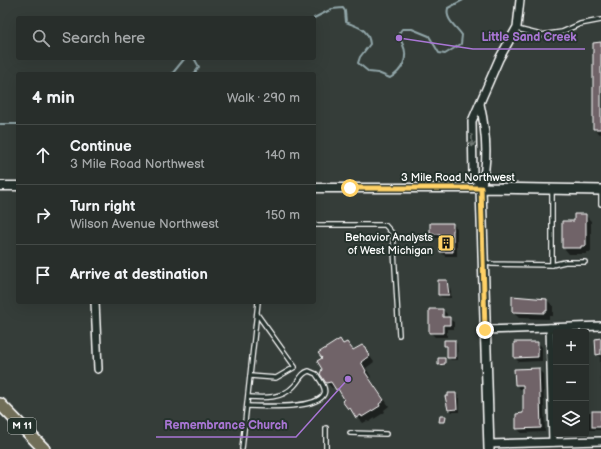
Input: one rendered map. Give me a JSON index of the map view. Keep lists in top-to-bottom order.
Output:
{
  "streets": {
    "main road": ["3 Mile Road Northwest", "M 11"]
  },
  "places": {
    "other": ["Little Sand Creek", "Remembrance Church"],
    "building": ["Behavior Analysts of West Michigan"]
  },
  "page": {
    "search": "Search here",
    "heading": ["4 min", "Walk · 290 m"],
    "list": [
      ["Continue", "3 Mile Road Northwest", "140 m"],
      ["Turn right", "Wilson Avenue Northwest", "150 m"],
      "Arrive at destination"
    ],
    "map_buttons": ["+", "−"]
  }
}
